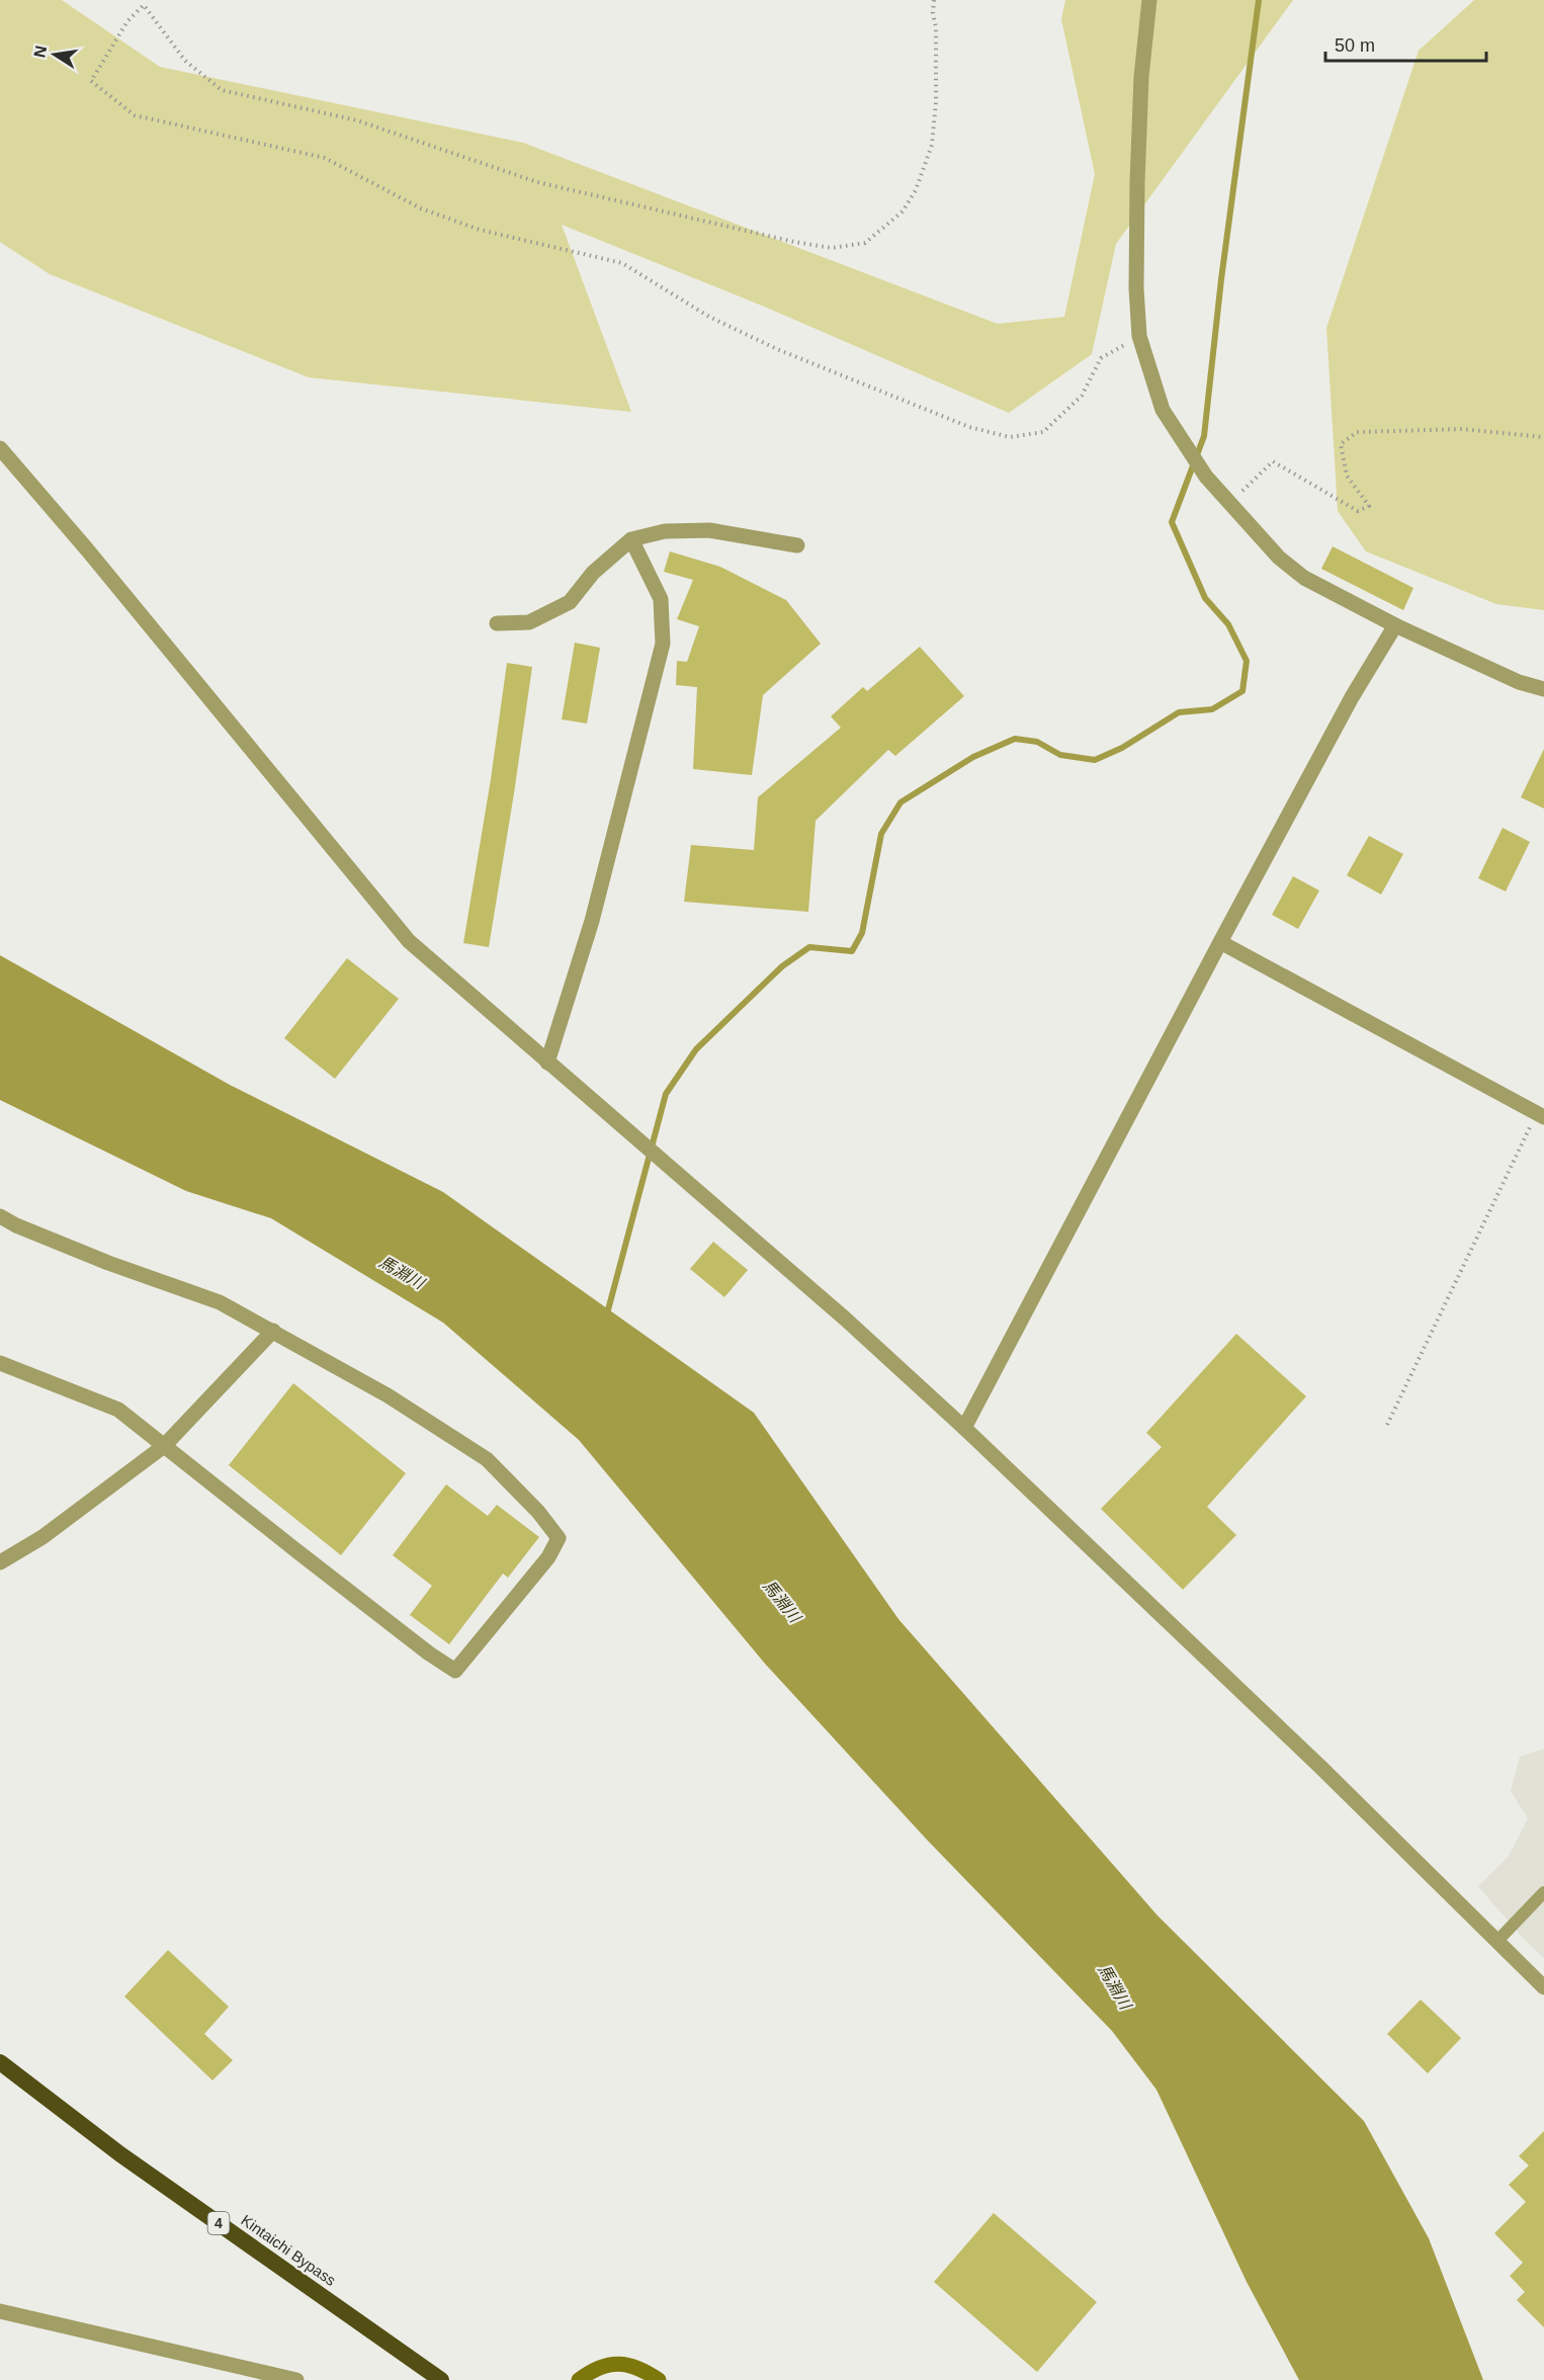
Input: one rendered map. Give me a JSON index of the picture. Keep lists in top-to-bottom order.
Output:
{
  "streets": {
    "highway": ["4", "Kintaichi Bypass"]
  },
  "water": ["馬淵川"],
  "scale_bar": "50 m",
  "north": "left"
}
